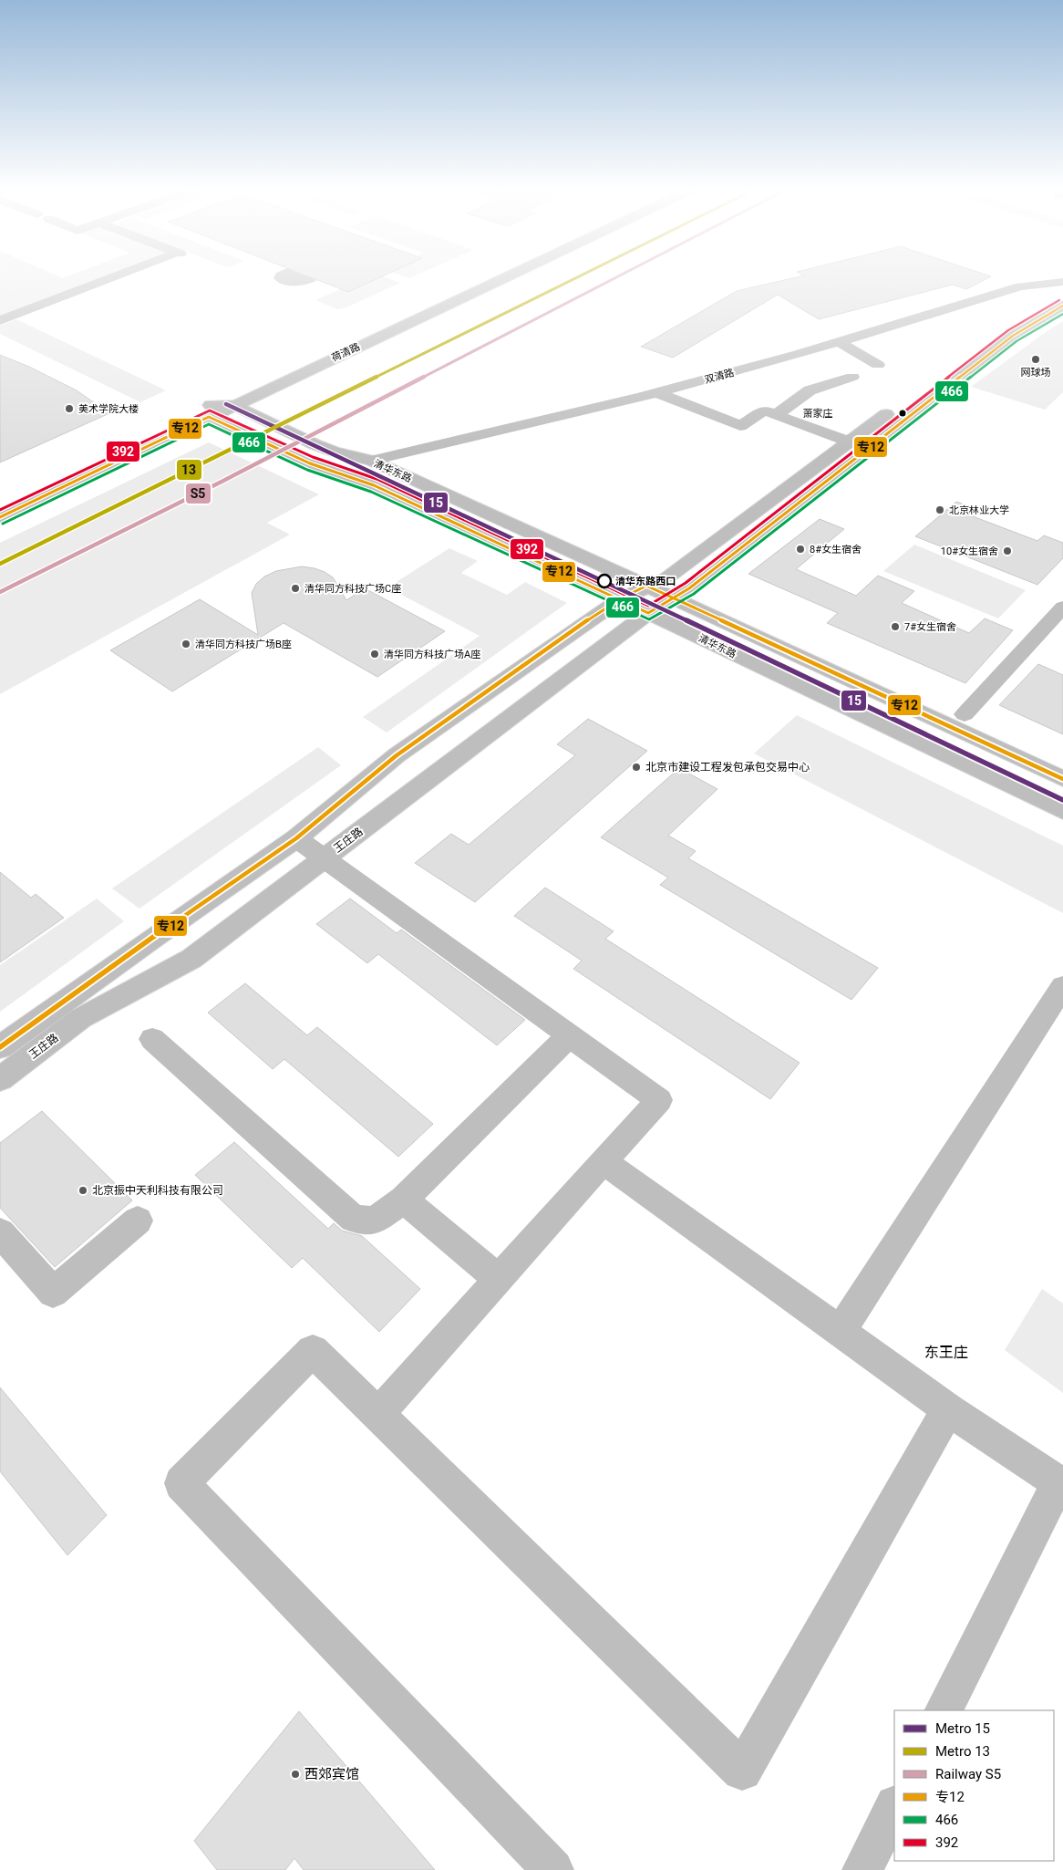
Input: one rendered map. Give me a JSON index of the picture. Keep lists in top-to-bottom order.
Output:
{
  "streets": {
    "main road": [
      "荷清路",
      "双清路",
      "清华东路",
      "王庄路"
    ]
  },
  "crossings": [
    ["荷清路", "清华东路"],
    ["双清路", "清华东路"],
    ["清华东路", "王庄路"]
  ],
  "districts": ["萧家庄", "东王庄"],
  "places": [
    "网球场",
    "美术学院大楼",
    "北京林业大学",
    "8#女生宿舍",
    "10#女生宿舍",
    "清华东路西口",
    "清华同方科技广场C座",
    "7#女生宿舍",
    "清华同方科技广场B座",
    "清华同方科技广场A座",
    "北京市建设工程发包承包交易中心",
    "北京振中天利科技有限公司",
    "西郊宾馆"
  ],
  "lines": [
    "metro line 13",
    "rail line S5",
    "transit line 392",
    "transit line 专12",
    "transit line 466",
    "metro line 15"
  ],
  "legend": [
    "Metro 15",
    "Metro 13",
    "Railway S5",
    "专12",
    "466",
    "392"
  ]
}
